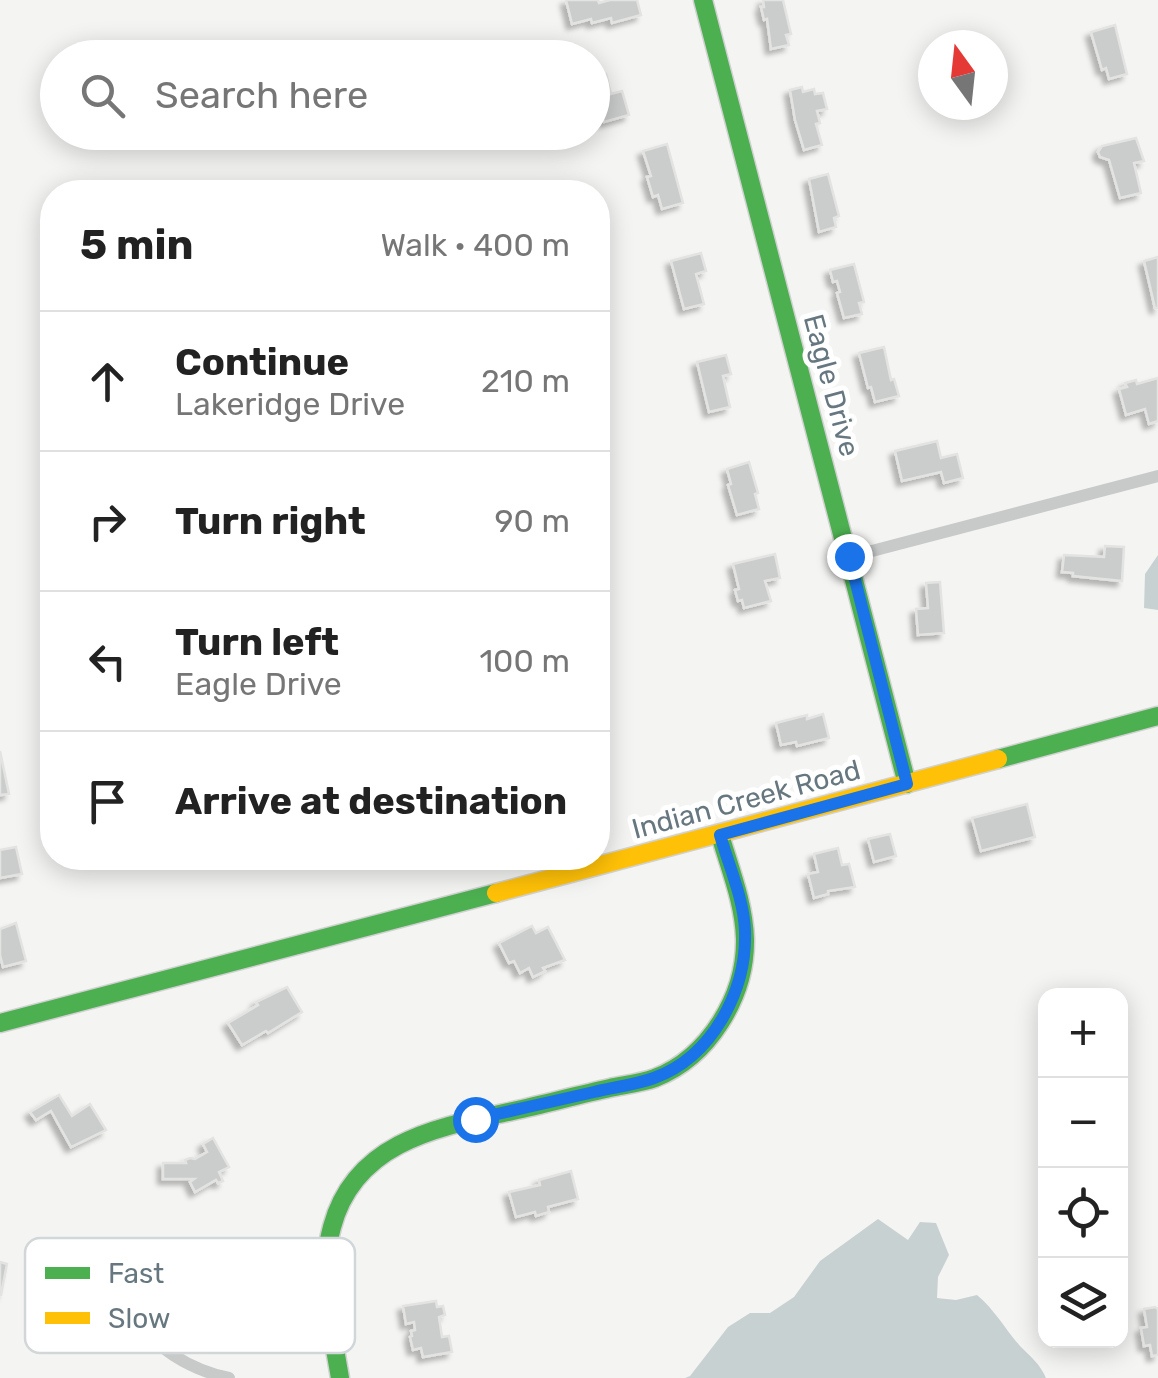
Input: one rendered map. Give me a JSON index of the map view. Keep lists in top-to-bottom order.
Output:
{
  "streets": {
    "street": ["Eagle Drive", "Indian Creek Road"]
  },
  "crossings": [
    ["Eagle Drive", "Indian Creek Road"]
  ],
  "legend": ["Fast", "Slow"],
  "north": "top",
  "page": {
    "search": "Search here",
    "heading": ["5 min", "Walk · 400 m"],
    "list": [
      ["Continue", "Lakeridge Drive", "210 m"],
      ["Turn right", "90 m"],
      ["Turn left", "Eagle Drive", "100 m"],
      "Arrive at destination"
    ],
    "map_buttons": ["+", "−"]
  }
}
